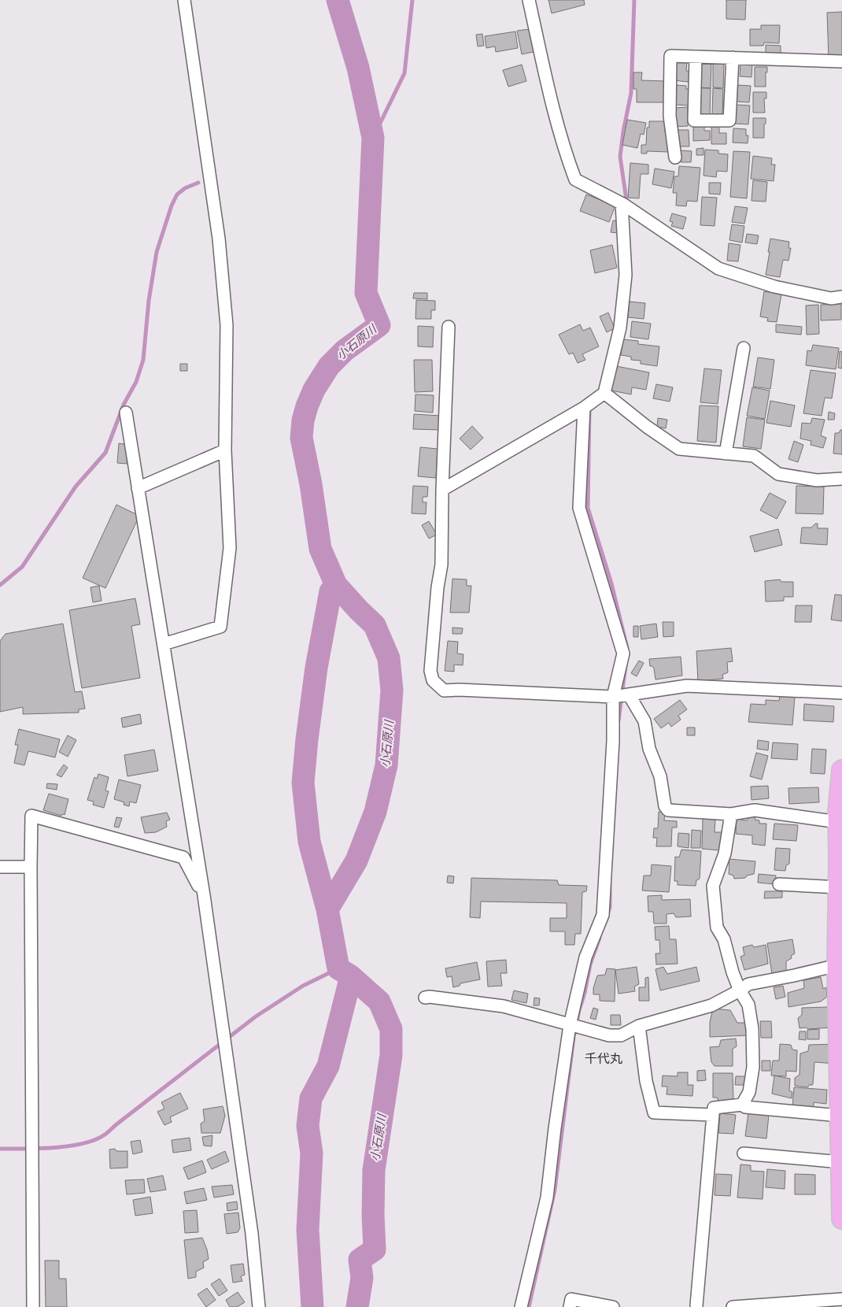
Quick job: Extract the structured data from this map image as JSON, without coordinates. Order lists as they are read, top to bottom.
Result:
{
  "districts": ["千代丸"],
  "water": ["小石原川"]
}
